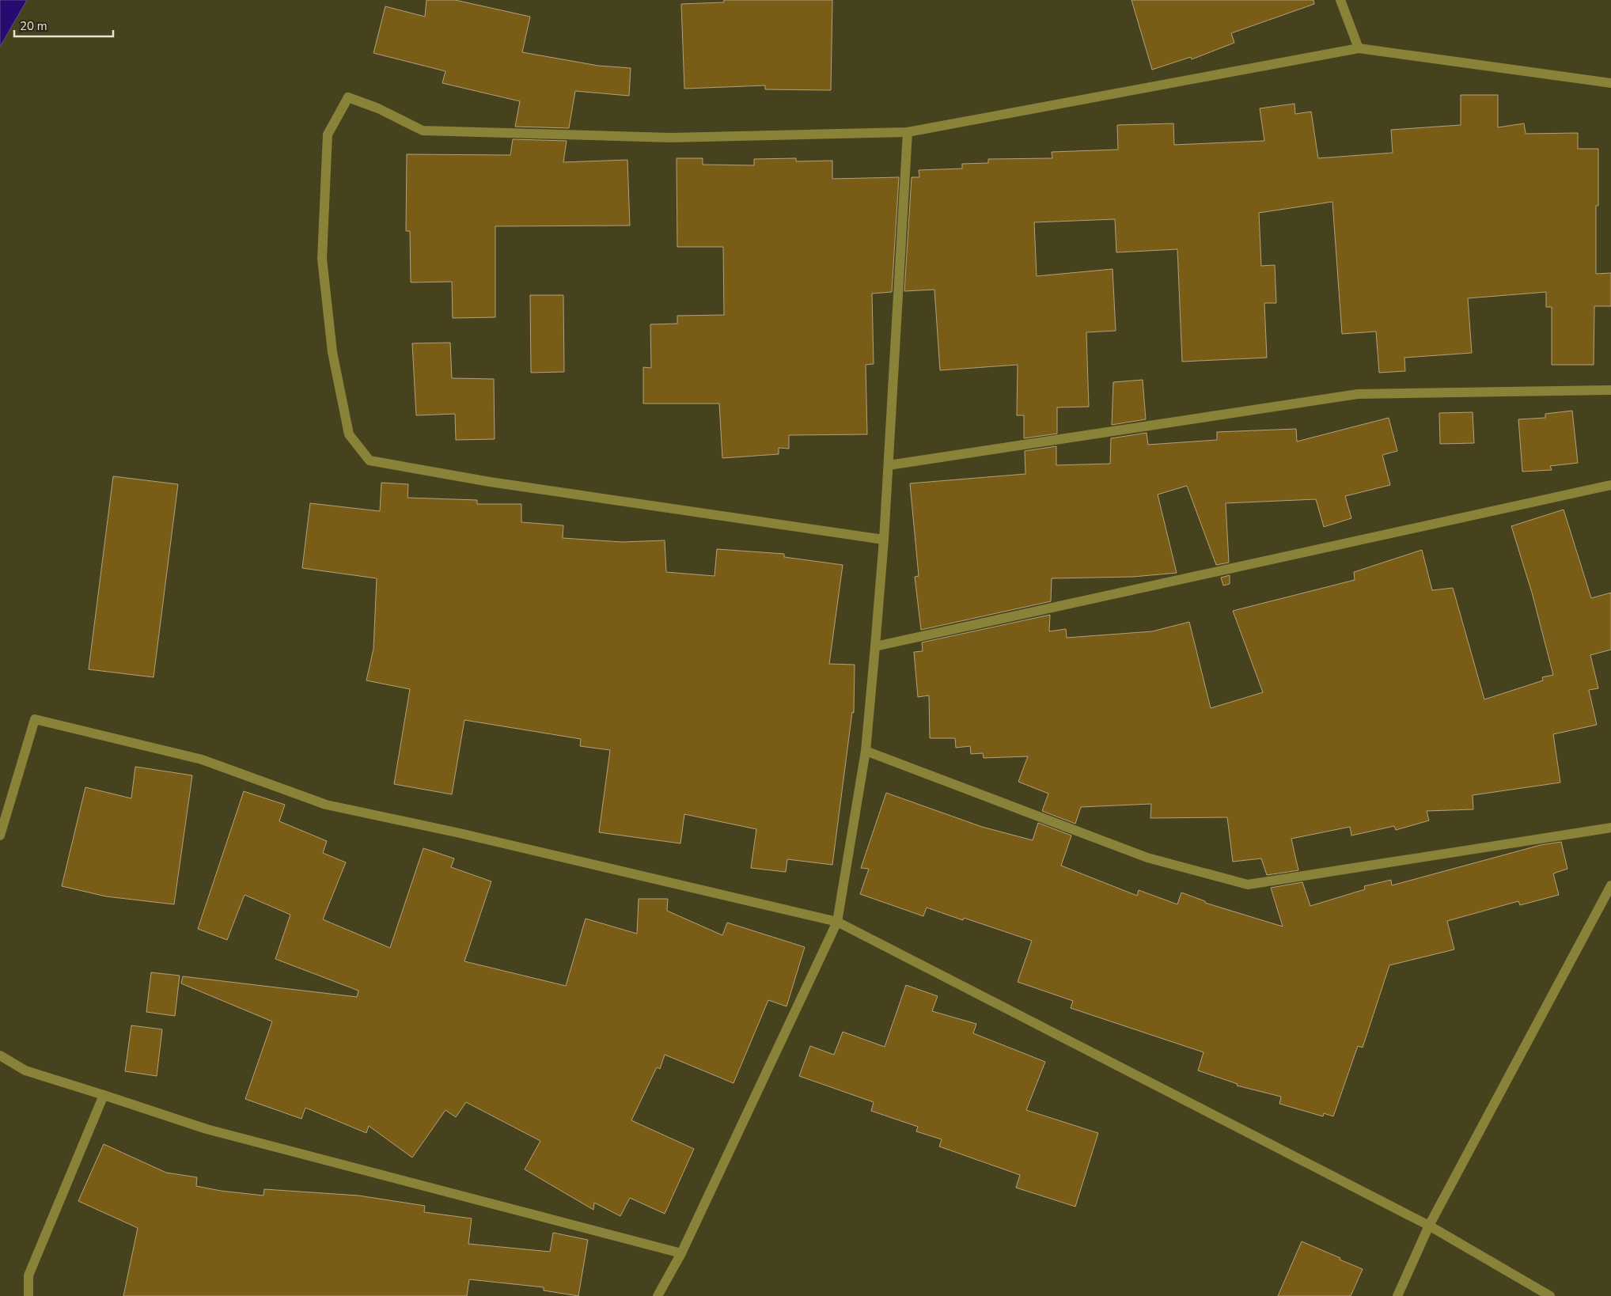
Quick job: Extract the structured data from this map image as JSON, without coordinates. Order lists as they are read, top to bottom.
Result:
{
  "scale_bar": "20 m"
}
